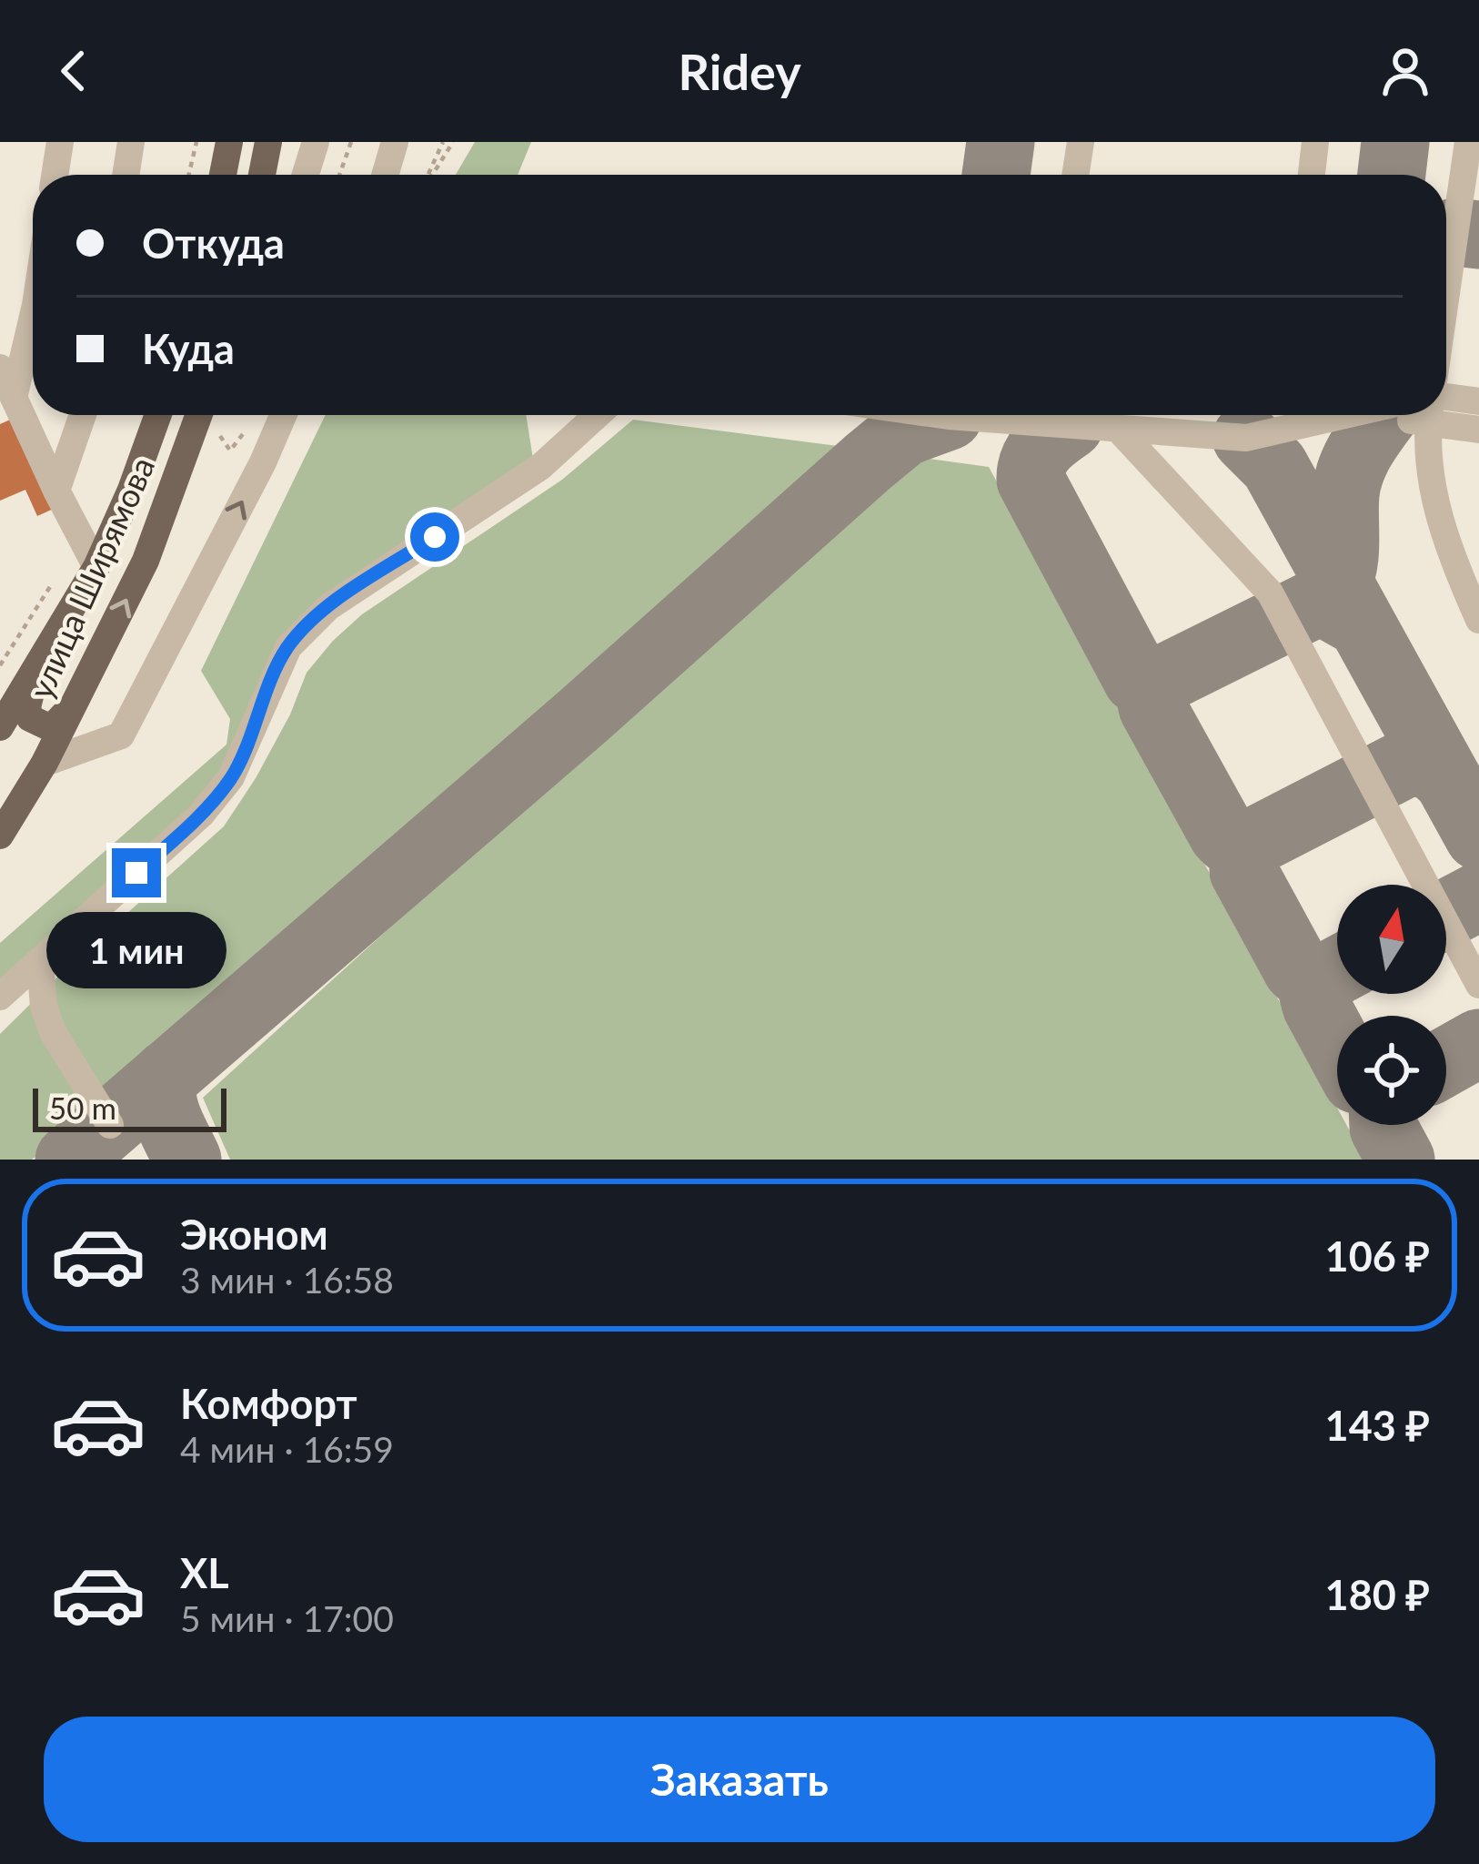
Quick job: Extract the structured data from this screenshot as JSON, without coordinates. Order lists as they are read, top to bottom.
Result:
{
  "streets": {
    "main road": ["улица Ширямова"]
  },
  "scale_bar": "50 m",
  "north": "top",
  "page": {
    "header": "Ridey",
    "banner": ["Откуда", "Куда"],
    "bubble": "1 мин",
    "scale": "50 m",
    "list": [
      {
        "name": "Эконом",
        "note": "3 мин · 16:58",
        "value": "106 ₽"
      },
      {
        "name": "Комфорт",
        "note": "4 мин · 16:59",
        "value": "143 ₽"
      },
      {
        "name": "XL",
        "note": "5 мин · 17:00",
        "value": "180 ₽"
      }
    ],
    "buttons": "Заказать"
  }
}
